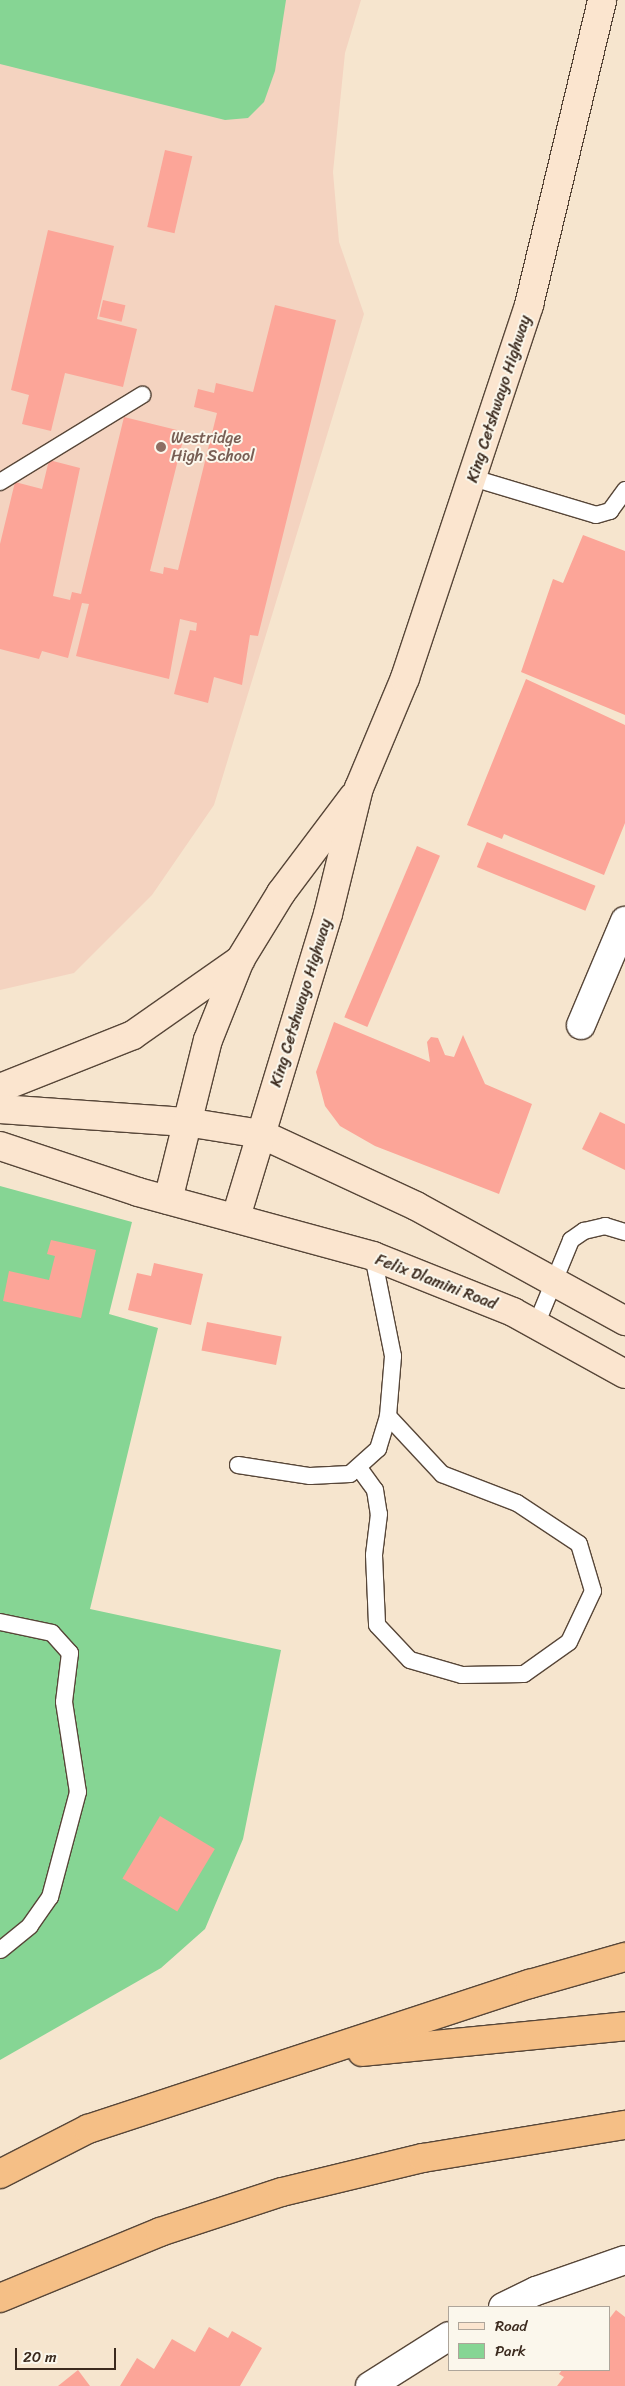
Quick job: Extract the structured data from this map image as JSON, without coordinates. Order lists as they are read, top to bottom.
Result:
{
  "streets": {
    "main road": ["King Cetshwayo Highway", "Felix Dlamini Road"]
  },
  "crossings": [
    ["King Cetshwayo Highway", "Felix Dlamini Road"]
  ],
  "places": ["Westridge High School"],
  "legend": ["Road", "Park"],
  "scale_bar": "20 m"
}
